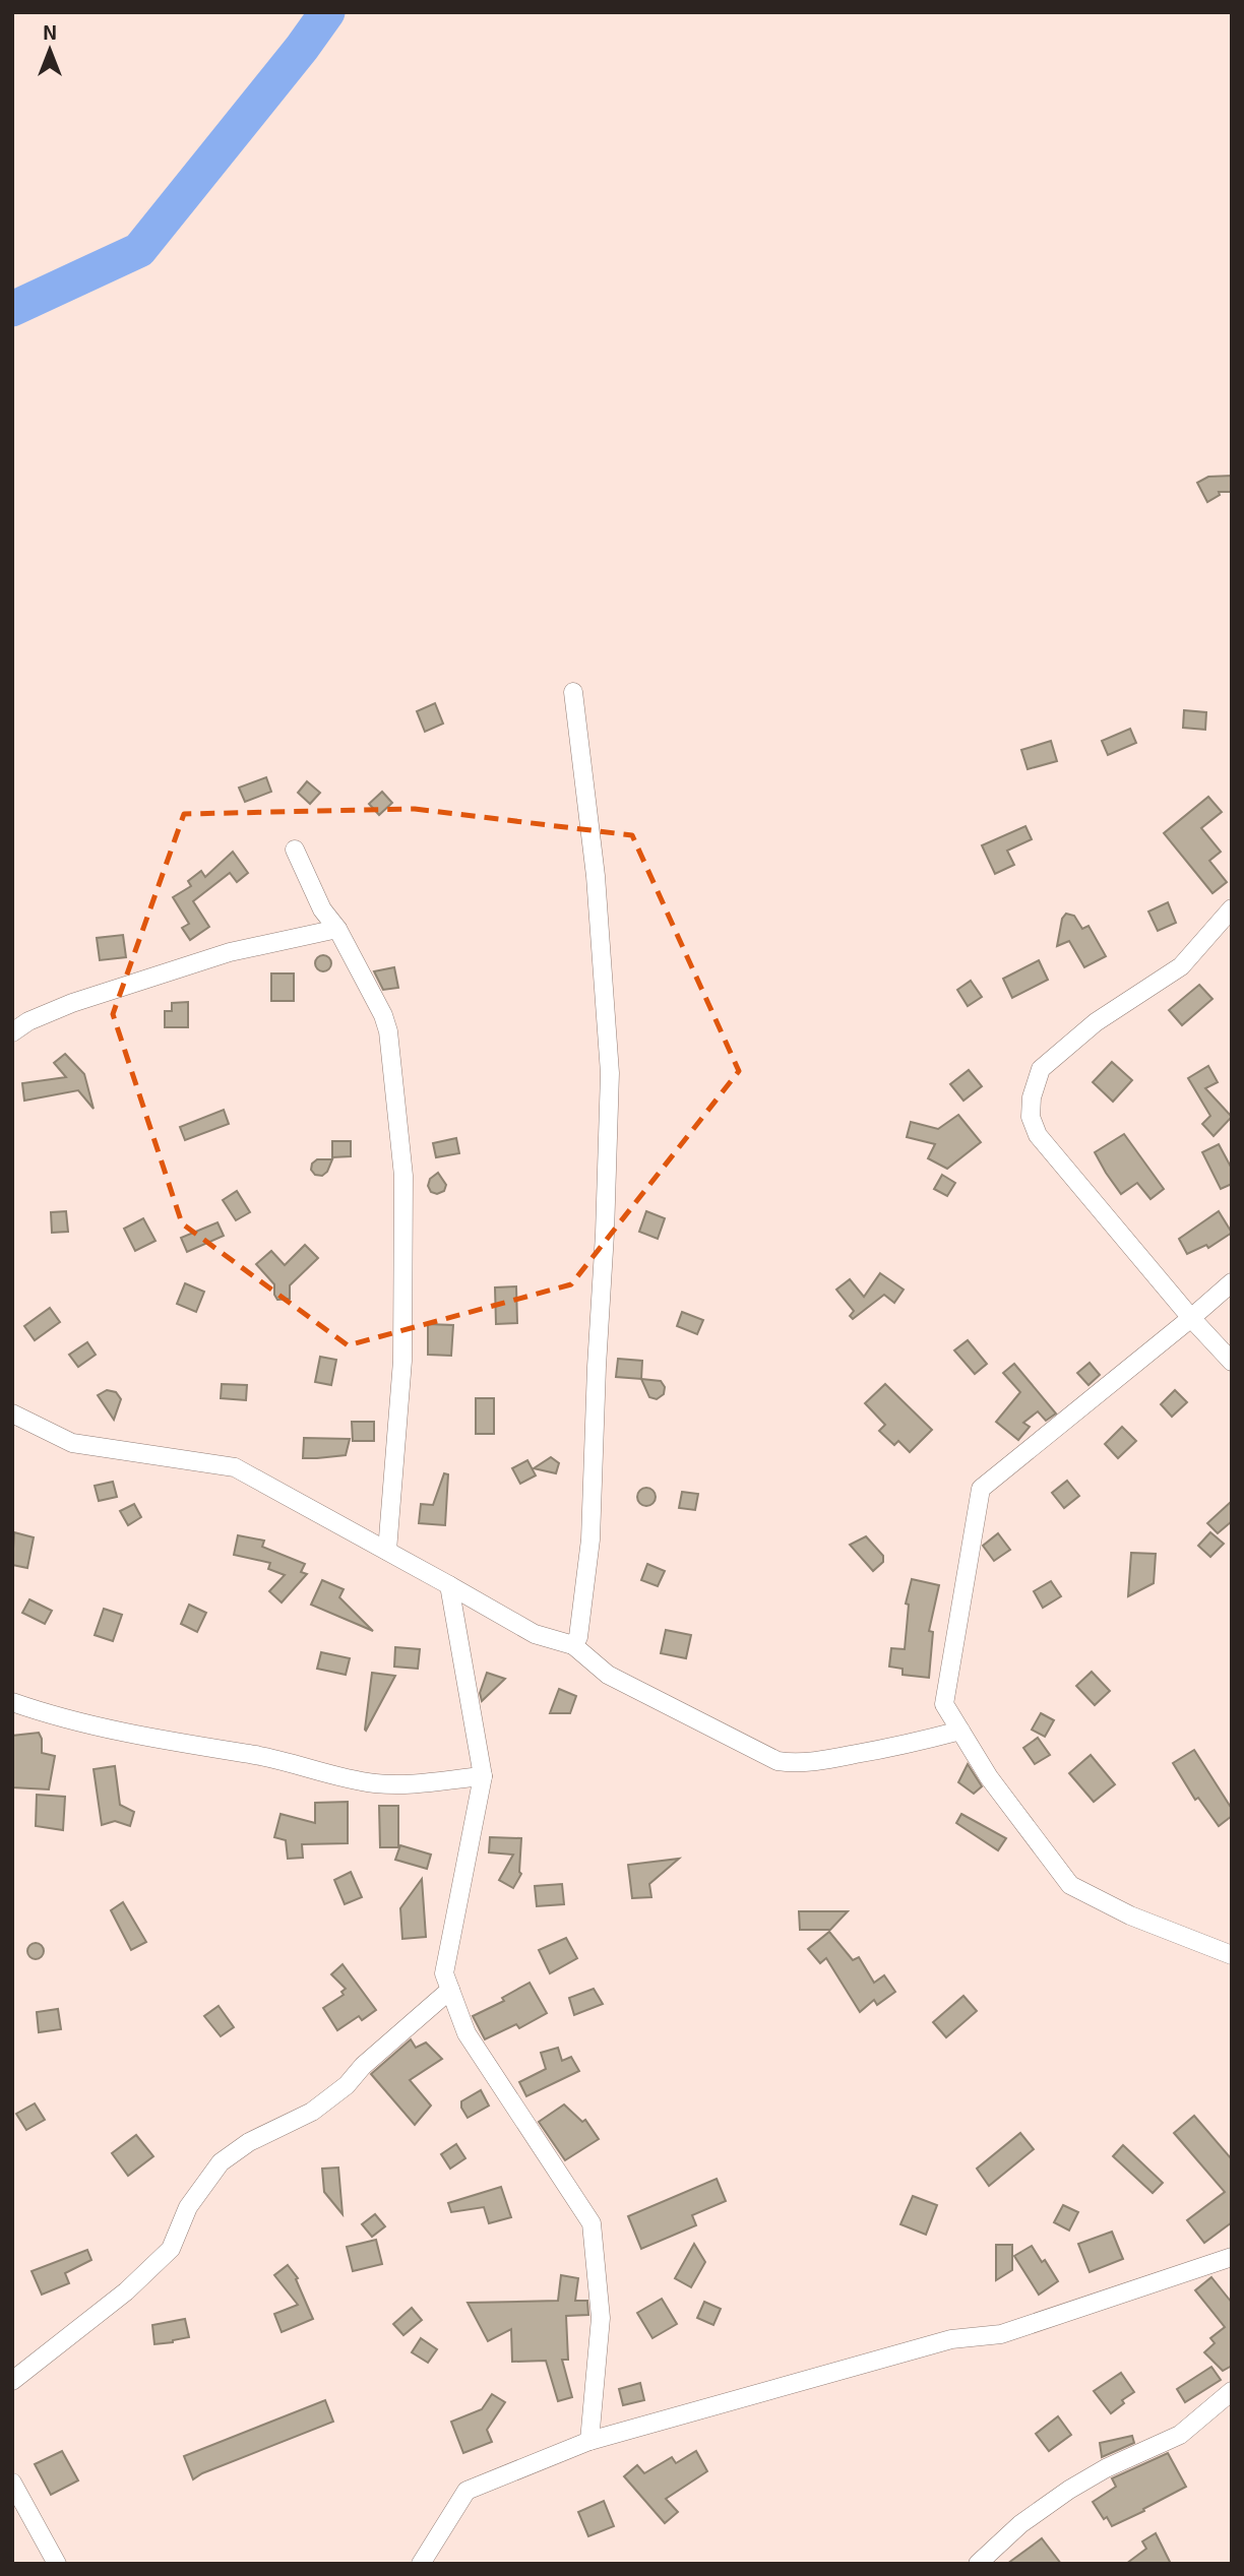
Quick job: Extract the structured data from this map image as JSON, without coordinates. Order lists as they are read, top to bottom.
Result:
{
  "north": "top"
}
